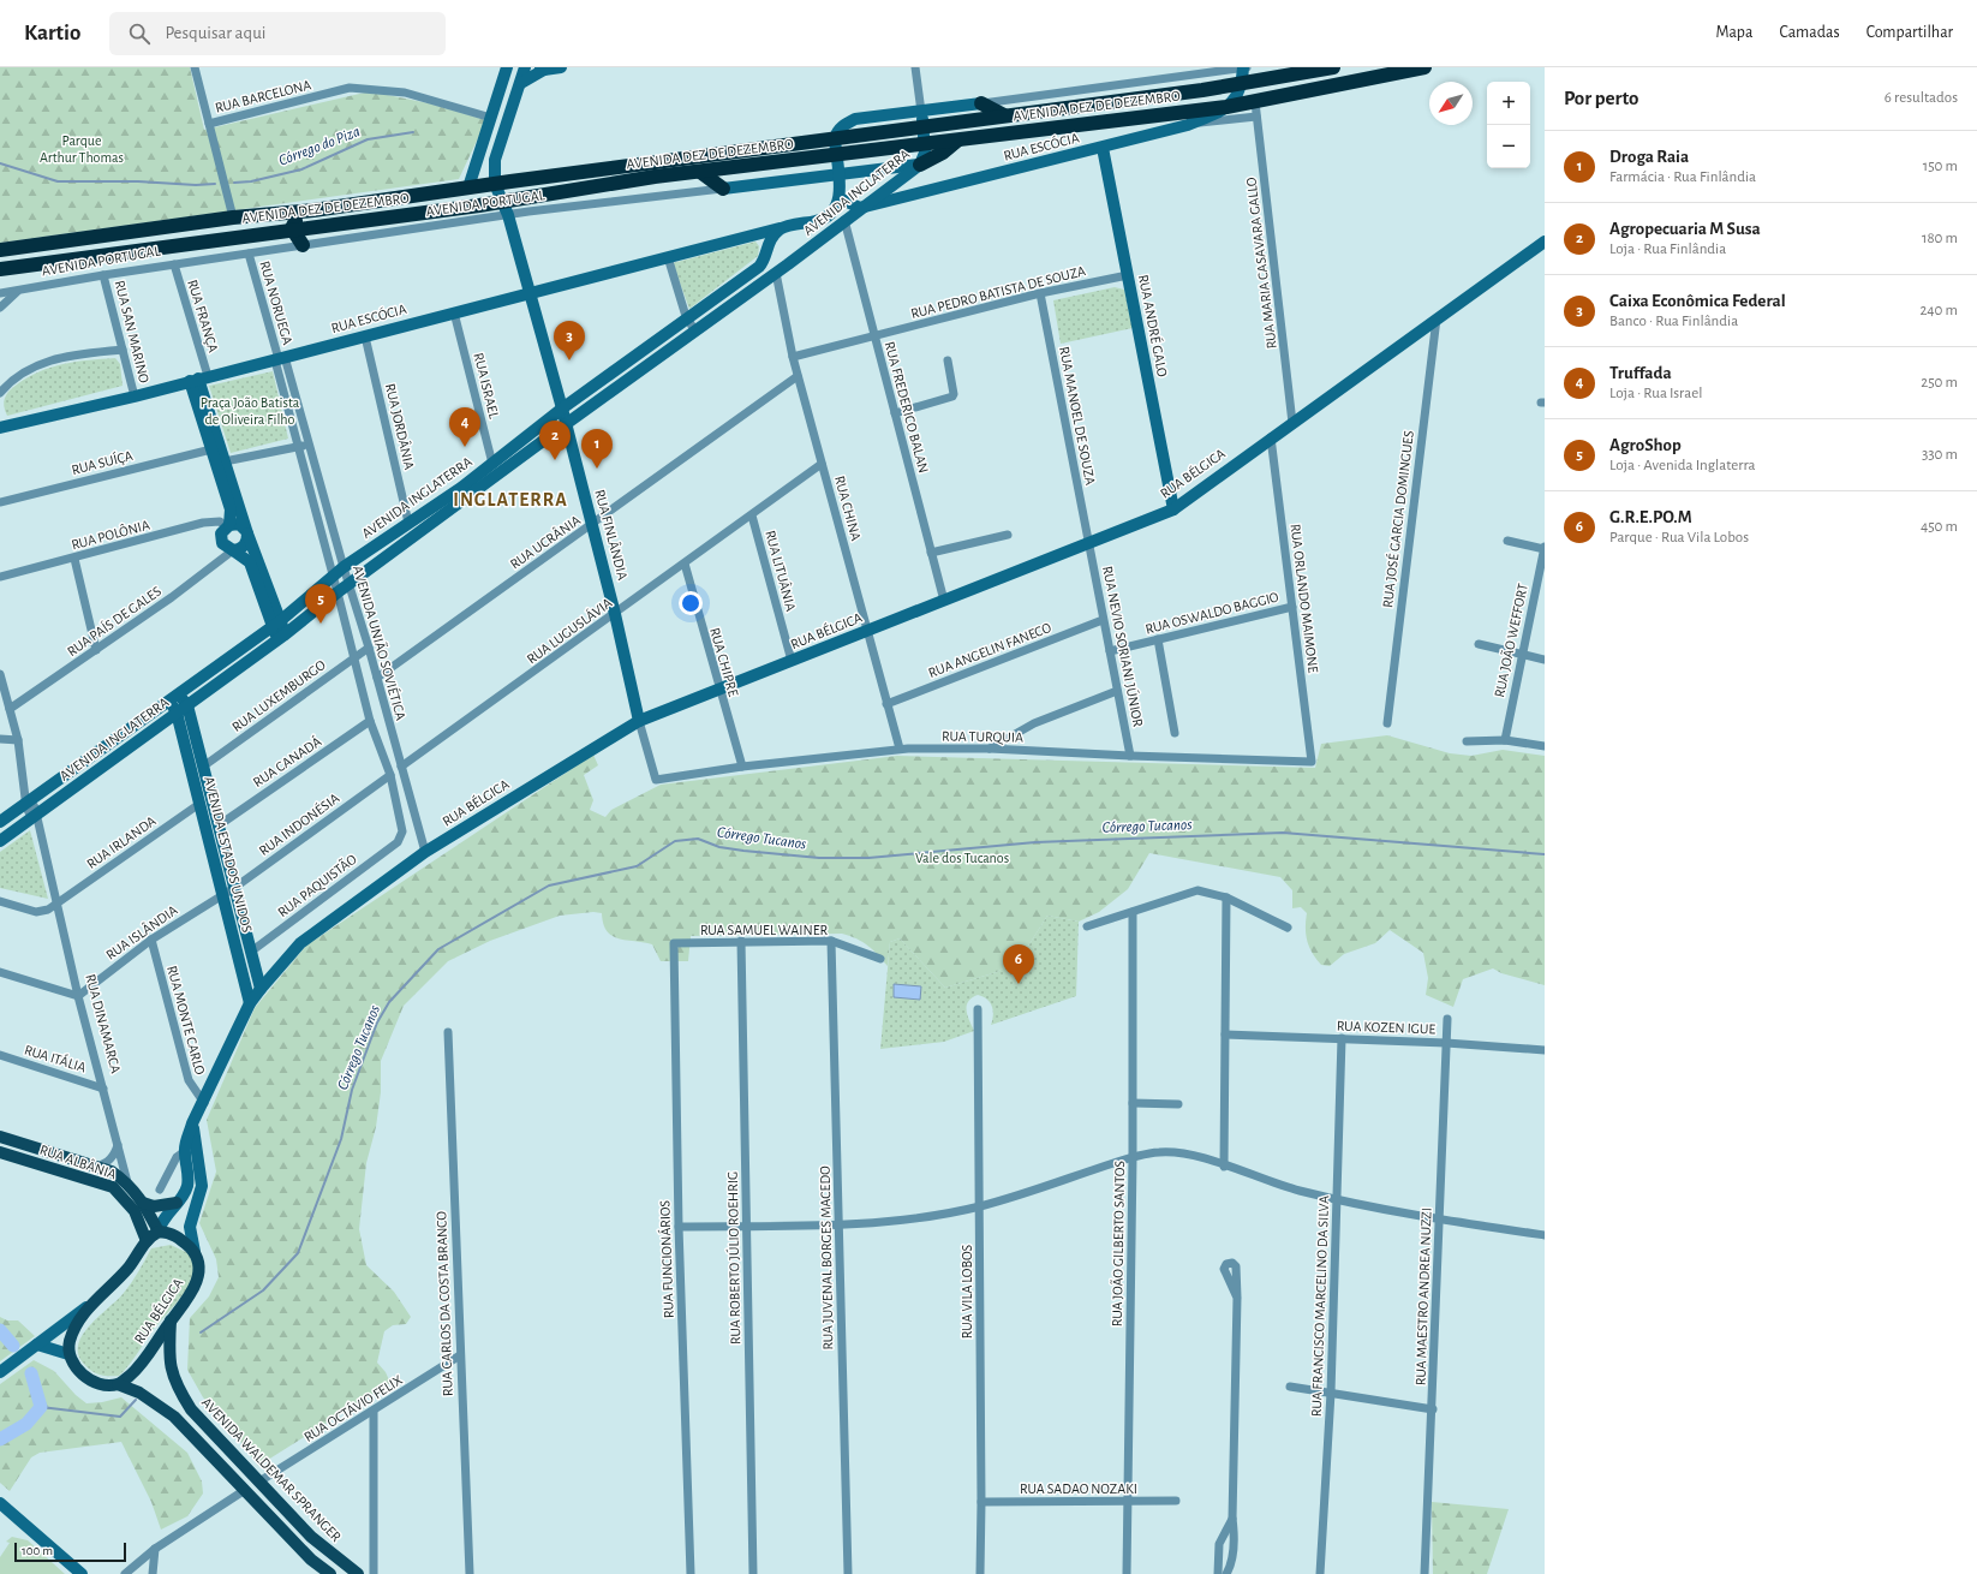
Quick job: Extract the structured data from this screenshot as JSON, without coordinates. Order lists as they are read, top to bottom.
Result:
{
  "streets": {
    "highway": ["AVENIDA DEZ DE DEZEMBRO"],
    "main road": [
      "RUA BÉLGICA",
      "RUA DINAMARCA",
      "RUA ALBÂNIA",
      "AVENIDA WALDEMAR SPRANGER"
    ],
    "street": [
      "RUA BARCELONA",
      "RUA ESCÓCIA",
      "AVENIDA INGLATERRA",
      "AVENIDA PORTUGAL",
      "RUA MARIA CASAVARA GALLO",
      "RUA PEDRO BATISTA DE SOUZA",
      "RUA NORUEGA",
      "RUA FRANÇA",
      "RUA ANDRÉ GALO",
      "RUA SAN MARINO",
      "RUA ISRAEL",
      "RUA FREDERICO BALAN",
      "RUA MANOEL DE SOUZA",
      "RUA JORDÂNIA",
      "RUA SUÍÇA",
      "RUA CHINA",
      "RUA JOSÉ GARCIA DOMINGUES",
      "RUA POLÔNIA",
      "RUA FINLÂNDIA",
      "RUA UCRÂNIA",
      "RUA LITUÂNIA",
      "RUA ORLANDO MAIMONE",
      "RUA OSWALDO BAGGIO",
      "RUA PAÍS DE GALES",
      "RUA LUGUSLÁVIA",
      "RUA JOÃO WEFFORT",
      "AVENIDA UNIÃO SOVIÉTICA",
      "RUA NEVIO SORIANI JÚNIOR",
      "RUA ANGELIN FANECO",
      "RUA CHIPRE",
      "RUA LUXEMBURGO",
      "RUA TURQUIA",
      "RUA CANADÁ",
      "RUA INDONÉSIA",
      "RUA IRLANDA",
      "AVENIDA ESTADOS UNIDOS",
      "RUA PAQUISTÃO",
      "RUA SAMUEL WAINER",
      "RUA ISLÂNDIA",
      "RUA MONTE CARLO",
      "RUA KOZEN IGUE",
      "RUA ITÁLIA",
      "RUA JOÃO GILBERTO SANTOS",
      "RUA ROBERTO JÚLIO ROEHRIG",
      "RUA JUVENAL BORGES MACEDO",
      "RUA FUNCIONÁRIOS",
      "RUA VILA LOBOS",
      "RUA MAESTRO ANDREA NUZZI",
      "RUA CARLOS DA COSTA BRANCO",
      "RUA FRANCISCO MARCELINO DA SILVA",
      "RUA OCTÁVIO FELIX",
      "RUA SADAO NOZAKI"
    ]
  },
  "crossings": [
    ["AVENIDA DEZ DE DEZEMBRO", "RUA ESCÓCIA"],
    ["AVENIDA DEZ DE DEZEMBRO", "AVENIDA INGLATERRA"],
    ["AVENIDA DEZ DE DEZEMBRO", "RUA MARIA CASAVARA GALLO"],
    ["AVENIDA DEZ DE DEZEMBRO", "RUA FINLÂNDIA"],
    ["RUA ESCÓCIA", "AVENIDA INGLATERRA"],
    ["RUA ESCÓCIA", "RUA NORUEGA"],
    ["RUA ESCÓCIA", "RUA FRANÇA"],
    ["RUA ESCÓCIA", "RUA ANDRÉ GALO"],
    ["RUA ESCÓCIA", "RUA SAN MARINO"],
    ["RUA ESCÓCIA", "RUA ISRAEL"],
    ["RUA ESCÓCIA", "RUA JORDÂNIA"],
    ["RUA ESCÓCIA", "RUA FINLÂNDIA"],
    ["RUA ESCÓCIA", "AVENIDA UNIÃO SOVIÉTICA"],
    ["AVENIDA INGLATERRA", "AVENIDA PORTUGAL"],
    ["AVENIDA INGLATERRA", "RUA ISRAEL"],
    ["AVENIDA INGLATERRA", "RUA FREDERICO BALAN"],
    ["AVENIDA INGLATERRA", "RUA JORDÂNIA"],
    ["AVENIDA INGLATERRA", "RUA CHINA"],
    ["AVENIDA INGLATERRA", "RUA FINLÂNDIA"],
    ["AVENIDA INGLATERRA", "AVENIDA UNIÃO SOVIÉTICA"],
    ["AVENIDA INGLATERRA", "AVENIDA ESTADOS UNIDOS"],
    ["AVENIDA INGLATERRA", "RUA DINAMARCA"],
    ["AVENIDA PORTUGAL", "RUA NORUEGA"],
    ["AVENIDA PORTUGAL", "RUA FRANÇA"],
    ["AVENIDA PORTUGAL", "RUA SAN MARINO"],
    ["AVENIDA PORTUGAL", "RUA FINLÂNDIA"],
    ["RUA MARIA CASAVARA GALLO", "RUA BÉLGICA"],
    ["RUA PEDRO BATISTA DE SOUZA", "RUA ANDRÉ GALO"],
    ["RUA PEDRO BATISTA DE SOUZA", "RUA FREDERICO BALAN"],
    ["RUA PEDRO BATISTA DE SOUZA", "RUA MANOEL DE SOUZA"],
    ["RUA PEDRO BATISTA DE SOUZA", "RUA CHINA"],
    ["RUA NORUEGA", "AVENIDA UNIÃO SOVIÉTICA"],
    ["RUA ANDRÉ GALO", "RUA BÉLGICA"],
    ["RUA FREDERICO BALAN", "RUA BÉLGICA"],
    ["RUA MANOEL DE SOUZA", "RUA BÉLGICA"],
    ["RUA MANOEL DE SOUZA", "RUA NEVIO SORIANI JÚNIOR"],
    ["RUA BÉLGICA", "RUA CHINA"],
    ["RUA BÉLGICA", "RUA JOSÉ GARCIA DOMINGUES"],
    ["RUA BÉLGICA", "RUA FINLÂNDIA"],
    ["RUA BÉLGICA", "RUA LITUÂNIA"],
    ["RUA BÉLGICA", "RUA ORLANDO MAIMONE"],
    ["RUA BÉLGICA", "AVENIDA UNIÃO SOVIÉTICA"],
    ["RUA BÉLGICA", "RUA NEVIO SORIANI JÚNIOR"],
    ["RUA BÉLGICA", "RUA CHIPRE"],
    ["RUA BÉLGICA", "AVENIDA ESTADOS UNIDOS"],
    ["RUA BÉLGICA", "RUA MONTE CARLO"],
    ["RUA BÉLGICA", "RUA DINAMARCA"],
    ["RUA BÉLGICA", "RUA ALBÂNIA"],
    ["RUA BÉLGICA", "AVENIDA WALDEMAR SPRANGER"],
    ["RUA CHINA", "RUA UCRÂNIA"],
    ["RUA CHINA", "RUA LUGUSLÁVIA"],
    ["RUA CHINA", "RUA ANGELIN FANECO"],
    ["RUA CHINA", "RUA TURQUIA"],
    ["RUA POLÔNIA", "RUA PAÍS DE GALES"],
    ["RUA FINLÂNDIA", "RUA UCRÂNIA"],
    ["RUA FINLÂNDIA", "RUA LUGUSLÁVIA"],
    ["RUA FINLÂNDIA", "RUA TURQUIA"],
    ["RUA UCRÂNIA", "AVENIDA UNIÃO SOVIÉTICA"],
    ["RUA LITUÂNIA", "RUA LUGUSLÁVIA"],
    ["RUA ORLANDO MAIMONE", "RUA OSWALDO BAGGIO"],
    ["RUA ORLANDO MAIMONE", "RUA TURQUIA"],
    ["RUA OSWALDO BAGGIO", "RUA NEVIO SORIANI JÚNIOR"],
    ["RUA PAÍS DE GALES", "RUA DINAMARCA"],
    ["RUA LUGUSLÁVIA", "AVENIDA UNIÃO SOVIÉTICA"],
    ["RUA LUGUSLÁVIA", "RUA CHIPRE"],
    ["AVENIDA UNIÃO SOVIÉTICA", "RUA LUXEMBURGO"],
    ["AVENIDA UNIÃO SOVIÉTICA", "RUA CANADÁ"],
    ["AVENIDA UNIÃO SOVIÉTICA", "RUA INDONÉSIA"],
    ["AVENIDA UNIÃO SOVIÉTICA", "RUA PAQUISTÃO"],
    ["RUA NEVIO SORIANI JÚNIOR", "RUA ANGELIN FANECO"],
    ["RUA NEVIO SORIANI JÚNIOR", "RUA TURQUIA"],
    ["RUA CHIPRE", "RUA TURQUIA"],
    ["RUA LUXEMBURGO", "AVENIDA ESTADOS UNIDOS"],
    ["RUA CANADÁ", "AVENIDA ESTADOS UNIDOS"],
    ["RUA INDONÉSIA", "AVENIDA ESTADOS UNIDOS"],
    ["RUA INDONÉSIA", "RUA ISLÂNDIA"],
    ["RUA IRLANDA", "AVENIDA ESTADOS UNIDOS"],
    ["RUA IRLANDA", "RUA DINAMARCA"],
    ["AVENIDA ESTADOS UNIDOS", "RUA PAQUISTÃO"],
    ["AVENIDA ESTADOS UNIDOS", "RUA ISLÂNDIA"],
    ["RUA SAMUEL WAINER", "RUA ROBERTO JÚLIO ROEHRIG"],
    ["RUA SAMUEL WAINER", "RUA JUVENAL BORGES MACEDO"],
    ["RUA SAMUEL WAINER", "RUA FUNCIONÁRIOS"],
    ["RUA ISLÂNDIA", "RUA MONTE CARLO"],
    ["RUA ISLÂNDIA", "RUA DINAMARCA"],
    ["RUA DINAMARCA", "RUA ITÁLIA"],
    ["RUA DINAMARCA", "RUA ALBÂNIA"],
    ["RUA KOZEN IGUE", "RUA MAESTRO ANDREA NUZZI"],
    ["RUA KOZEN IGUE", "RUA FRANCISCO MARCELINO DA SILVA"],
    ["RUA JOÃO GILBERTO SANTOS", "RUA SADAO NOZAKI"],
    ["RUA VILA LOBOS", "RUA SADAO NOZAKI"],
    ["RUA CARLOS DA COSTA BRANCO", "RUA OCTÁVIO FELIX"],
    ["RUA OCTÁVIO FELIX", "AVENIDA WALDEMAR SPRANGER"]
  ],
  "districts": ["INGLATERRA"],
  "water": ["Córrego do Piza", "Córrego Tucanos"],
  "parks": ["Parque Arthur Thomas", "Praça João Batista de Oliveira Filho", "Vale dos Tucanos"],
  "scale_bar": "100 m",
  "north": "bottom left",
  "page": {
    "header": "Kartio",
    "search": "Pesquisar aqui",
    "nav": ["Mapa", "Camadas", "Compartilhar"],
    "heading": ["Por perto", "6 resultados"],
    "map_buttons": ["+", "−"],
    "list": [
      {
        "mark": "1",
        "name": "Droga Raia",
        "note": "Farmácia · Rua Finlândia",
        "value": "150 m"
      },
      {
        "mark": "2",
        "name": "Agropecuaria M Susa",
        "note": "Loja · Rua Finlândia",
        "value": "180 m"
      },
      {
        "mark": "3",
        "name": "Caixa Econômica Federal",
        "note": "Banco · Rua Finlândia",
        "value": "240 m"
      },
      {
        "mark": "4",
        "name": "Truffada",
        "note": "Loja · Rua Israel",
        "value": "250 m"
      },
      {
        "mark": "5",
        "name": "AgroShop",
        "note": "Loja · Avenida Inglaterra",
        "value": "330 m"
      },
      {
        "mark": "6",
        "name": "G.R.E.PO.M",
        "note": "Parque · Rua Vila Lobos",
        "value": "450 m"
      }
    ],
    "pins": [
      "3",
      "4",
      "2",
      "1",
      "5",
      "6"
    ],
    "scale": "100 m"
  }
}
